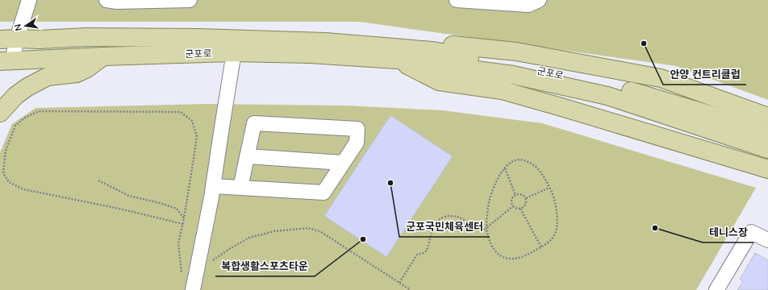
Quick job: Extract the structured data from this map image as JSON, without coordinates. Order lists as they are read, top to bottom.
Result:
{
  "streets": {
    "main road": ["군포로"]
  },
  "places": [
    "안양 컨트리클럽",
    "군포국민체육센터",
    "테니스장",
    "복합생활스포츠타운"
  ],
  "north": "left"
}
